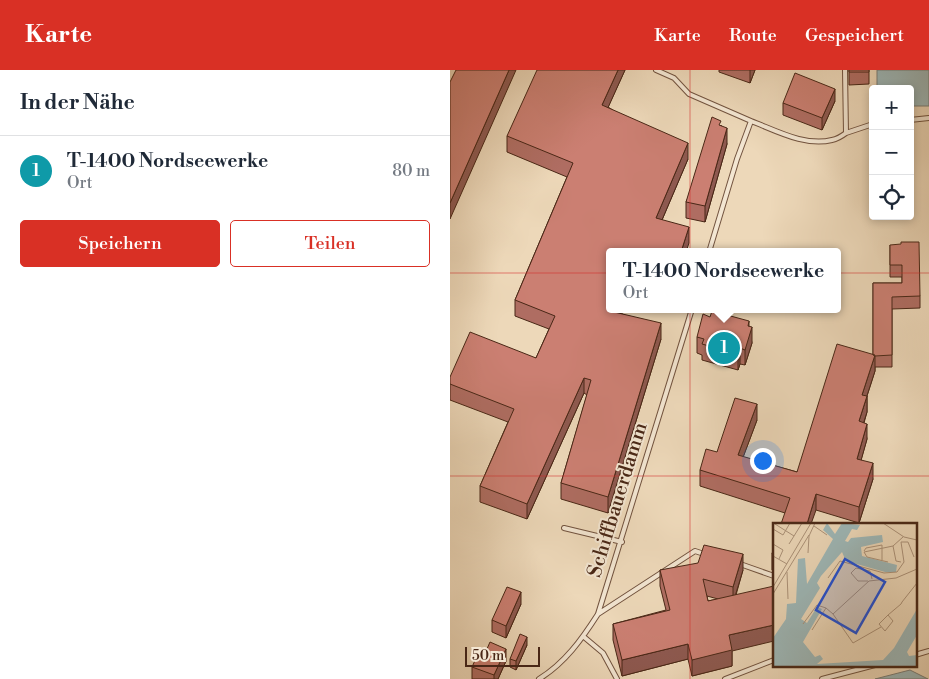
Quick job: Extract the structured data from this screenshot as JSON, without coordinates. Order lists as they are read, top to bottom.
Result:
{
  "streets": {
    "lane": ["Schiffbauerdamm"]
  },
  "scale_bar": "50 m",
  "page": {
    "header": "Karte",
    "nav": ["Karte", "Route", "Gespeichert"],
    "heading": "In der Nähe",
    "map_buttons": ["+", "−"],
    "list": [
      {
        "mark": "1",
        "name": "T-1400 Nordseewerke",
        "note": "Ort",
        "value": "80 m"
      }
    ],
    "buttons": ["Speichern", "Teilen"],
    "popup": ["T-1400 Nordseewerke", "Ort"],
    "pins": "1",
    "scale": "50 m"
  }
}
